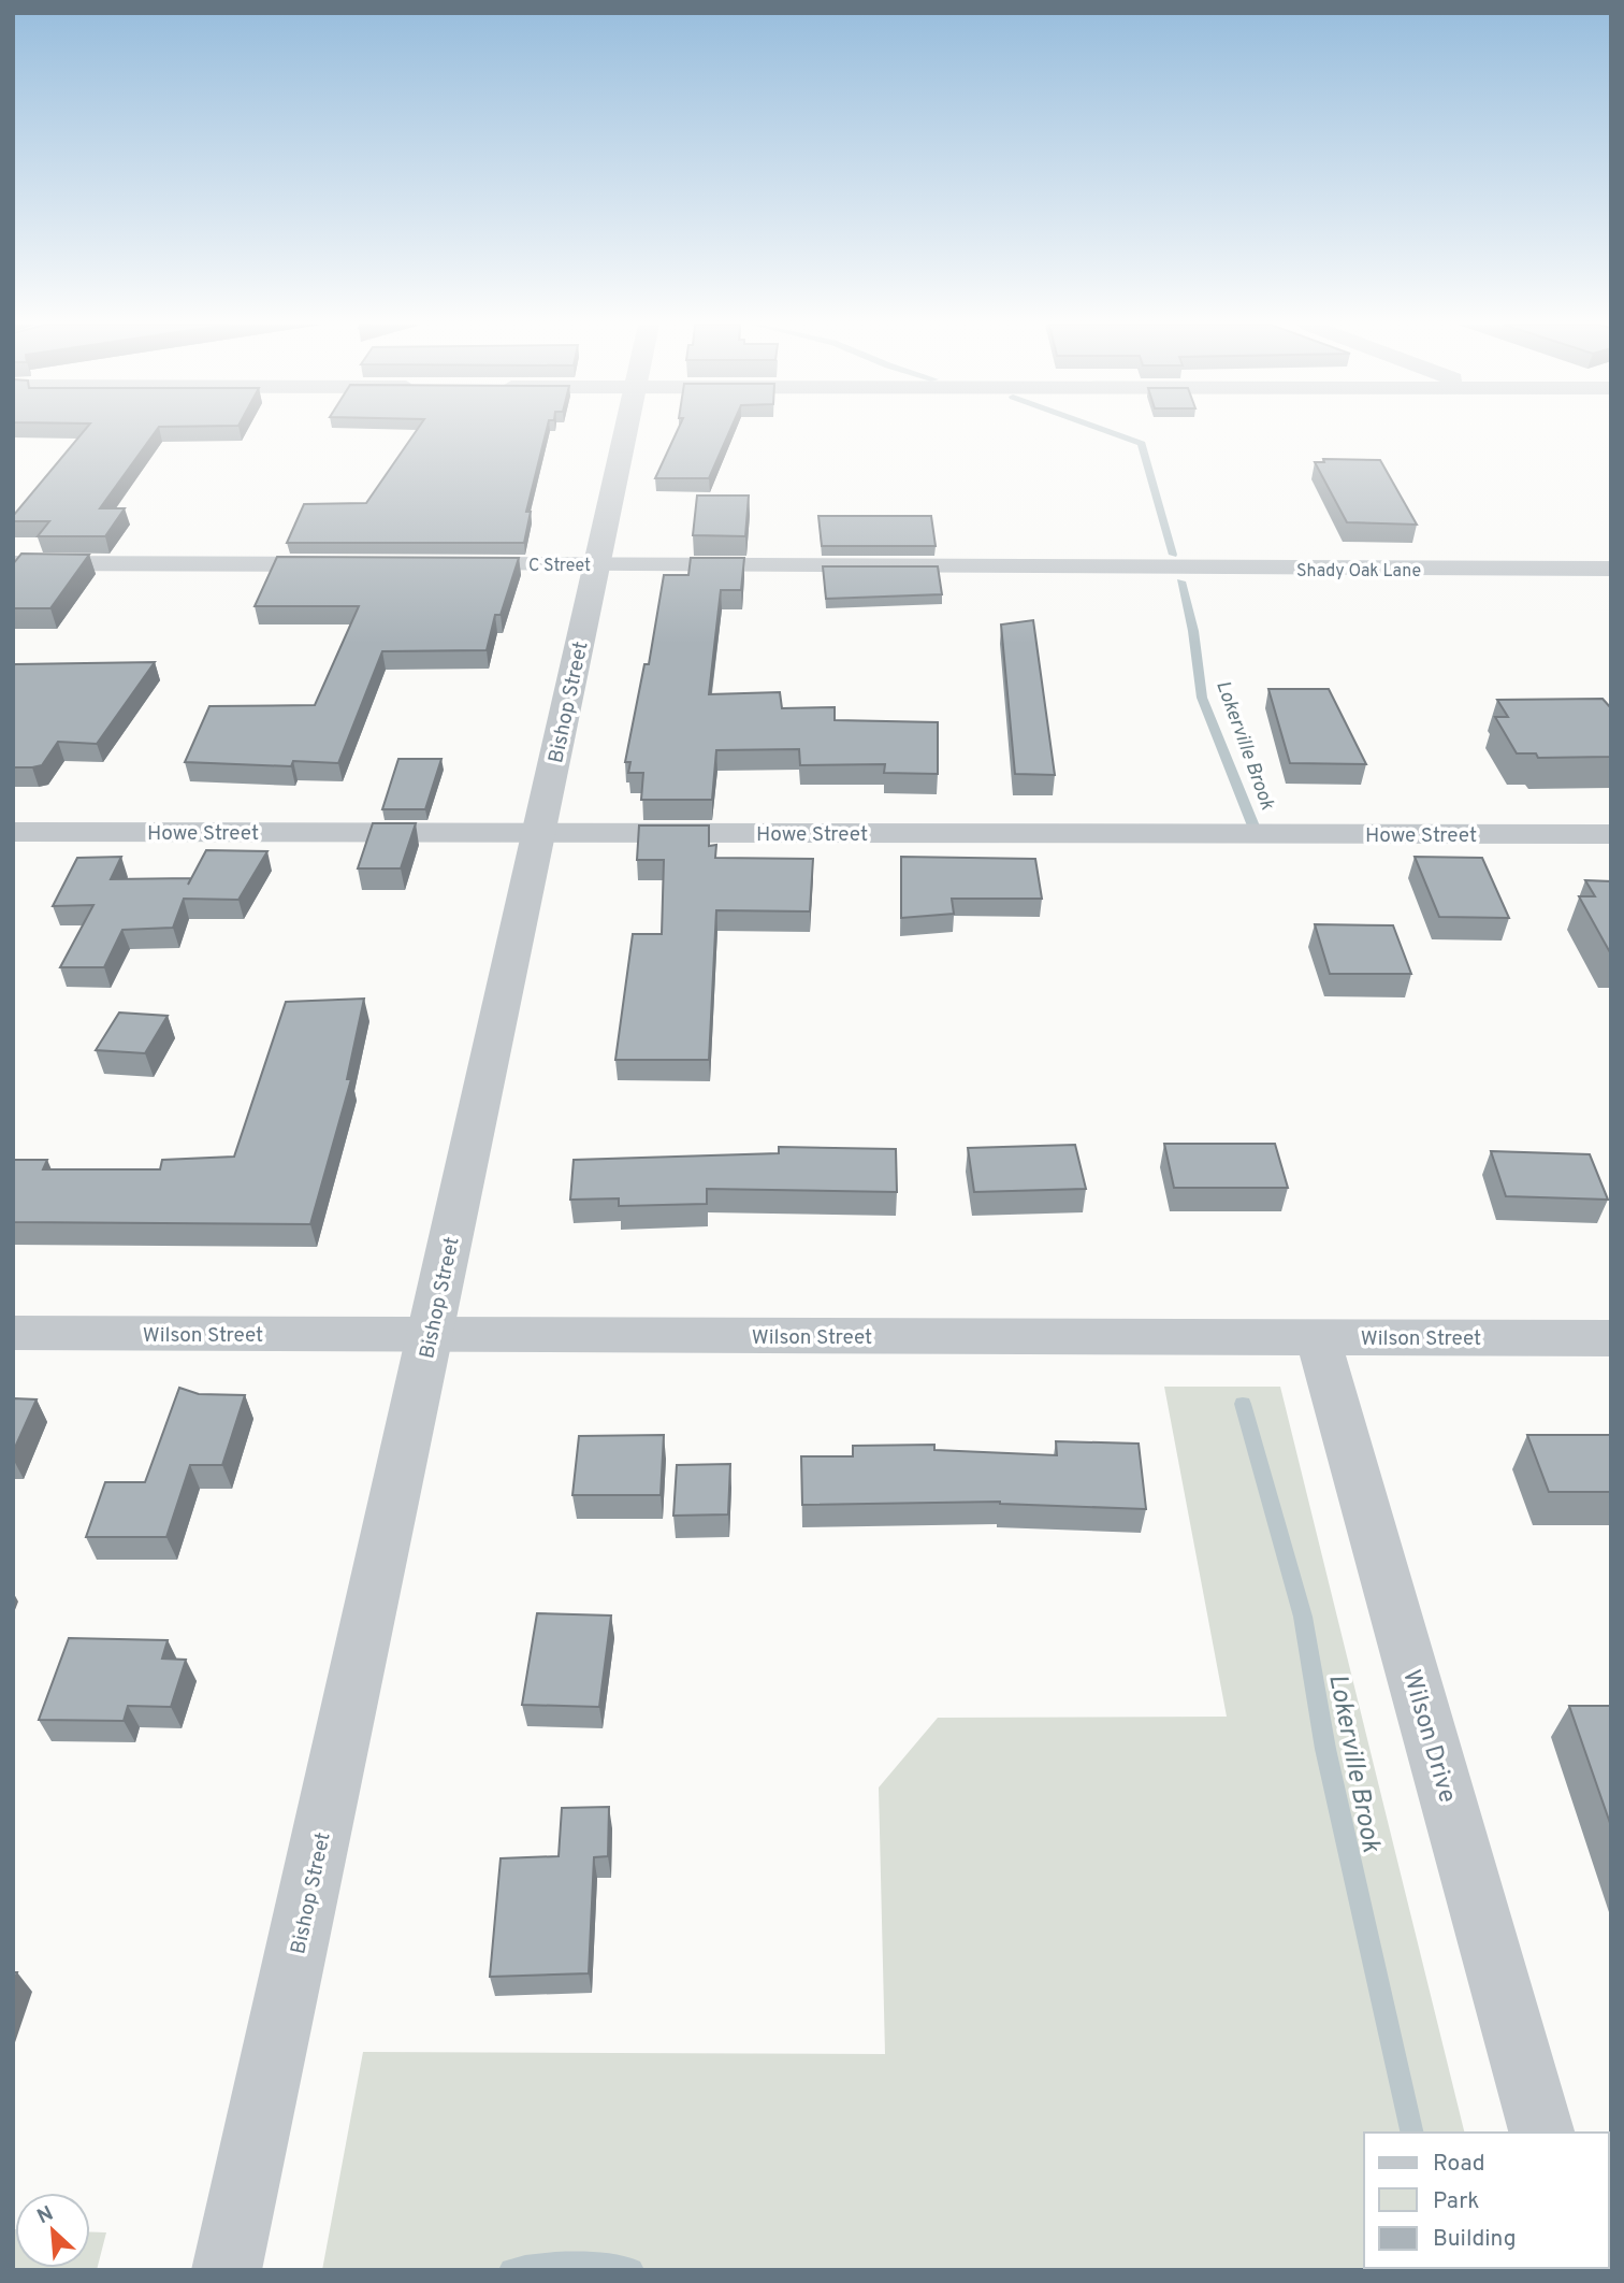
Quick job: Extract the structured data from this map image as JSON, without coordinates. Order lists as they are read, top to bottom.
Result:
{
  "streets": {
    "street": [
      "C Street",
      "Shady Oak Lane",
      "Bishop Street",
      "Howe Street",
      "Wilson Street",
      "Wilson Drive"
    ]
  },
  "crossings": [
    ["C Street", "Shady Oak Lane"],
    ["C Street", "Bishop Street"],
    ["Bishop Street", "Howe Street"],
    ["Bishop Street", "Wilson Street"],
    ["Wilson Street", "Wilson Drive"]
  ],
  "water": ["Lokerville Brook"],
  "legend": ["Road", "Park", "Building"],
  "north": "top left"
}
